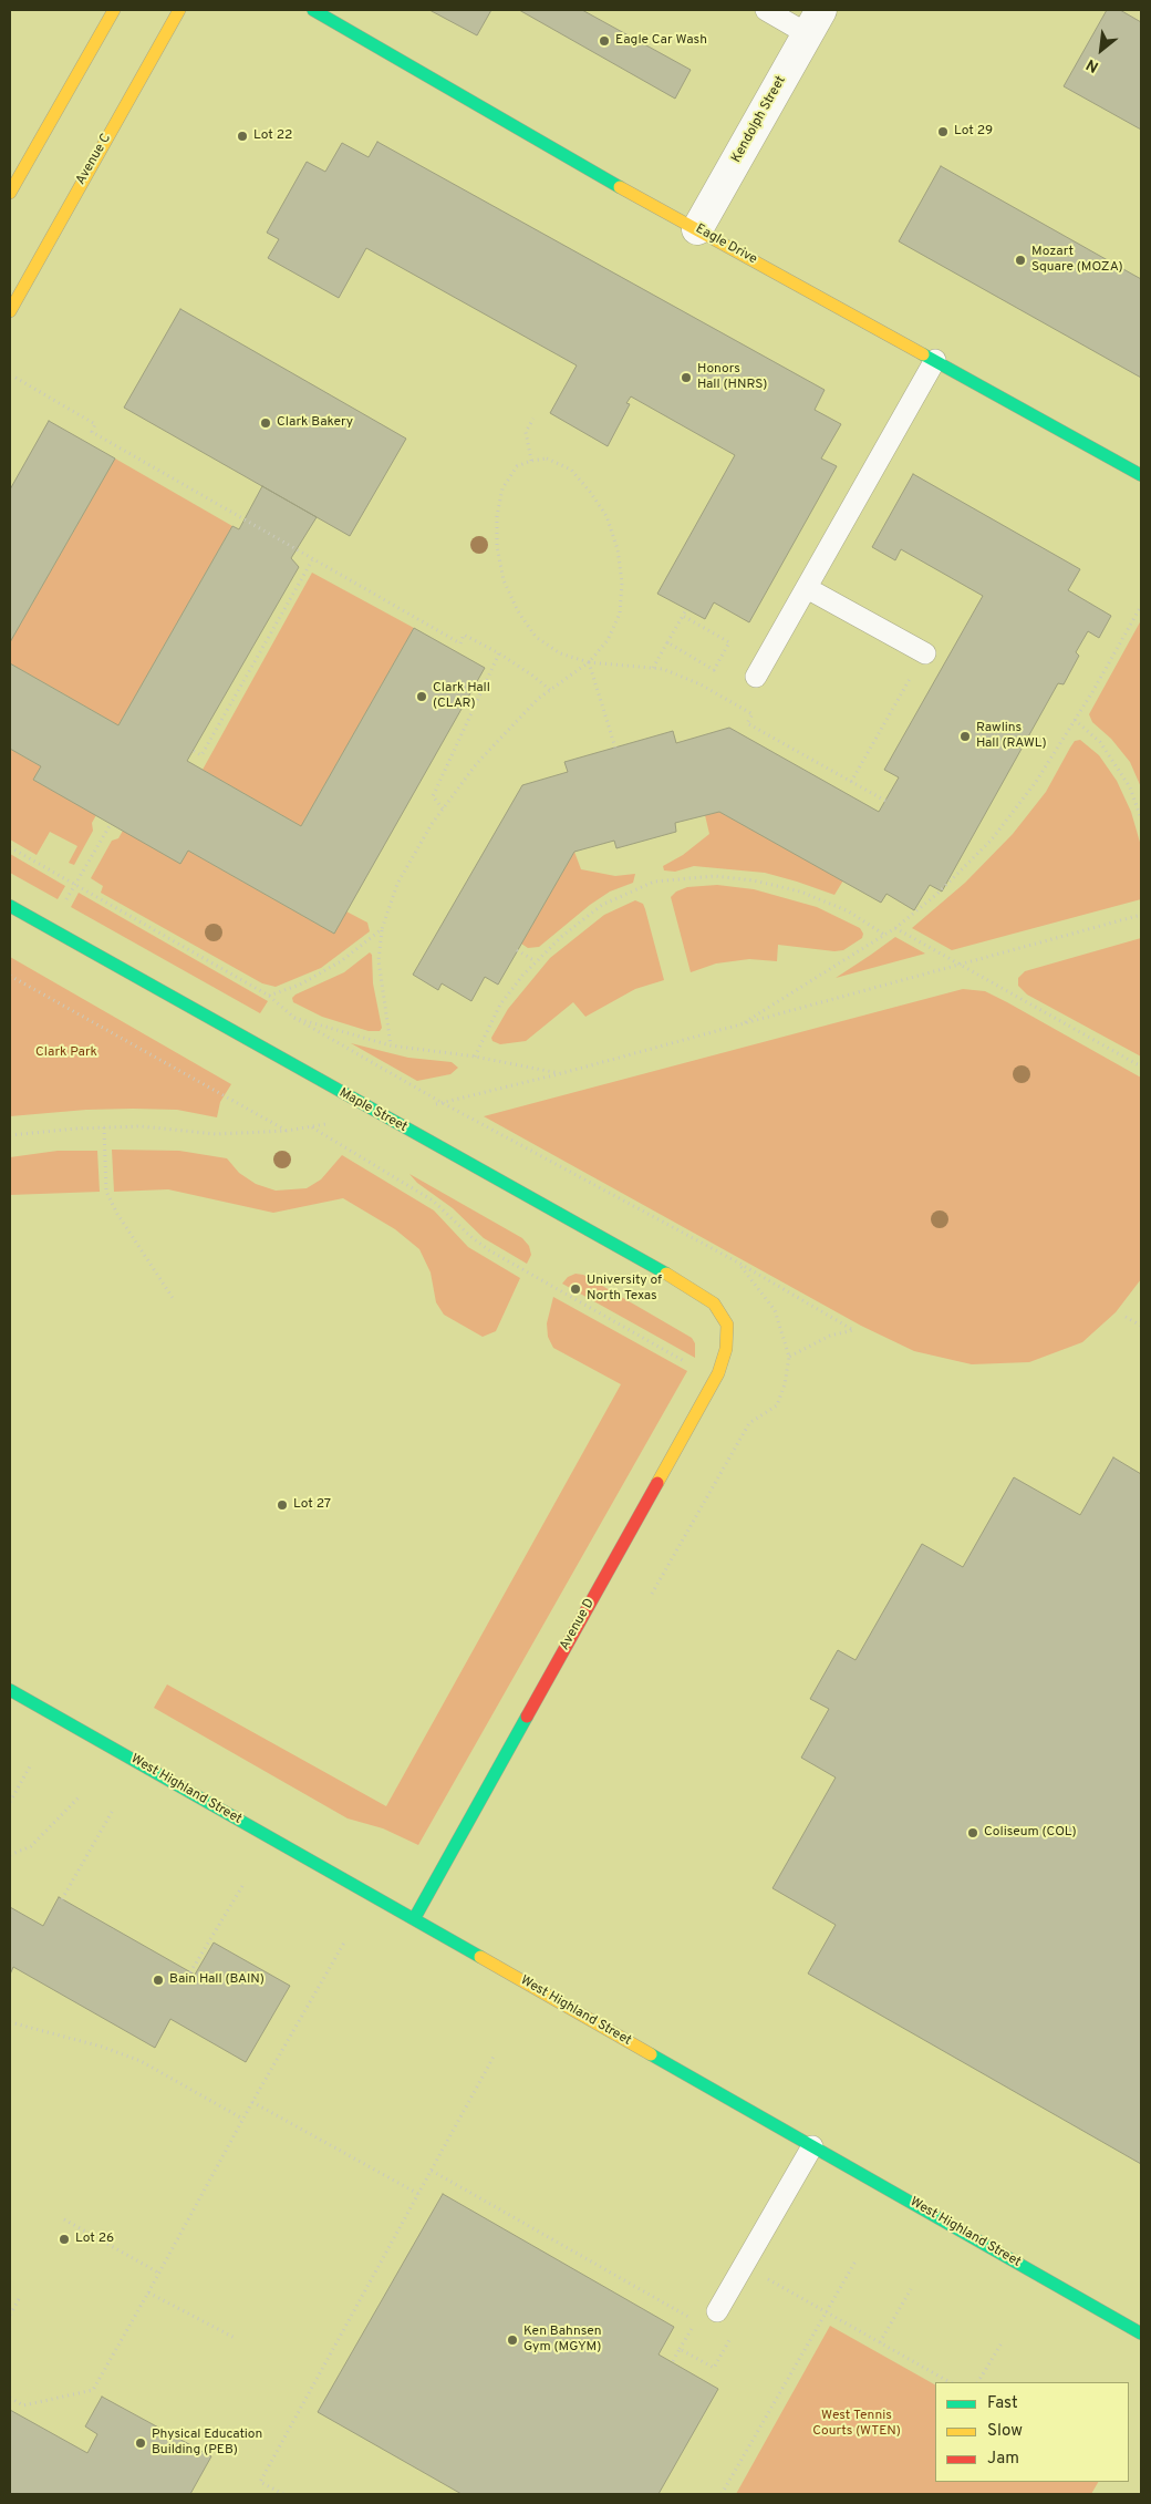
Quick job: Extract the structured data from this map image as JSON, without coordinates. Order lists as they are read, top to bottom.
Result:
{
  "streets": {
    "street": [
      "Kendolph Street",
      "Avenue C",
      "Eagle Drive",
      "Maple Street",
      "Avenue D",
      "West Highland Street"
    ]
  },
  "crossings": [
    ["Kendolph Street", "Eagle Drive"],
    ["Maple Street", "Avenue D"],
    ["Avenue D", "West Highland Street"]
  ],
  "parks": ["Clark Park", "West Tennis Courts (WTEN)"],
  "places": [
    "Eagle Car Wash",
    "Lot 29",
    "Lot 22",
    "Mozart Square (MOZA)",
    "Honors Hall (HNRS)",
    "Clark Bakery",
    "Clark Hall (CLAR)",
    "Rawlins Hall (RAWL)",
    "University of North Texas",
    "Lot 27",
    "Coliseum (COL)",
    "Bain Hall (BAIN)",
    "Lot 26",
    "Ken Bahnsen Gym (MGYM)",
    "Physical Education Building (PEB)"
  ],
  "legend": ["Fast", "Slow", "Jam"],
  "north": "bottom left"
}
